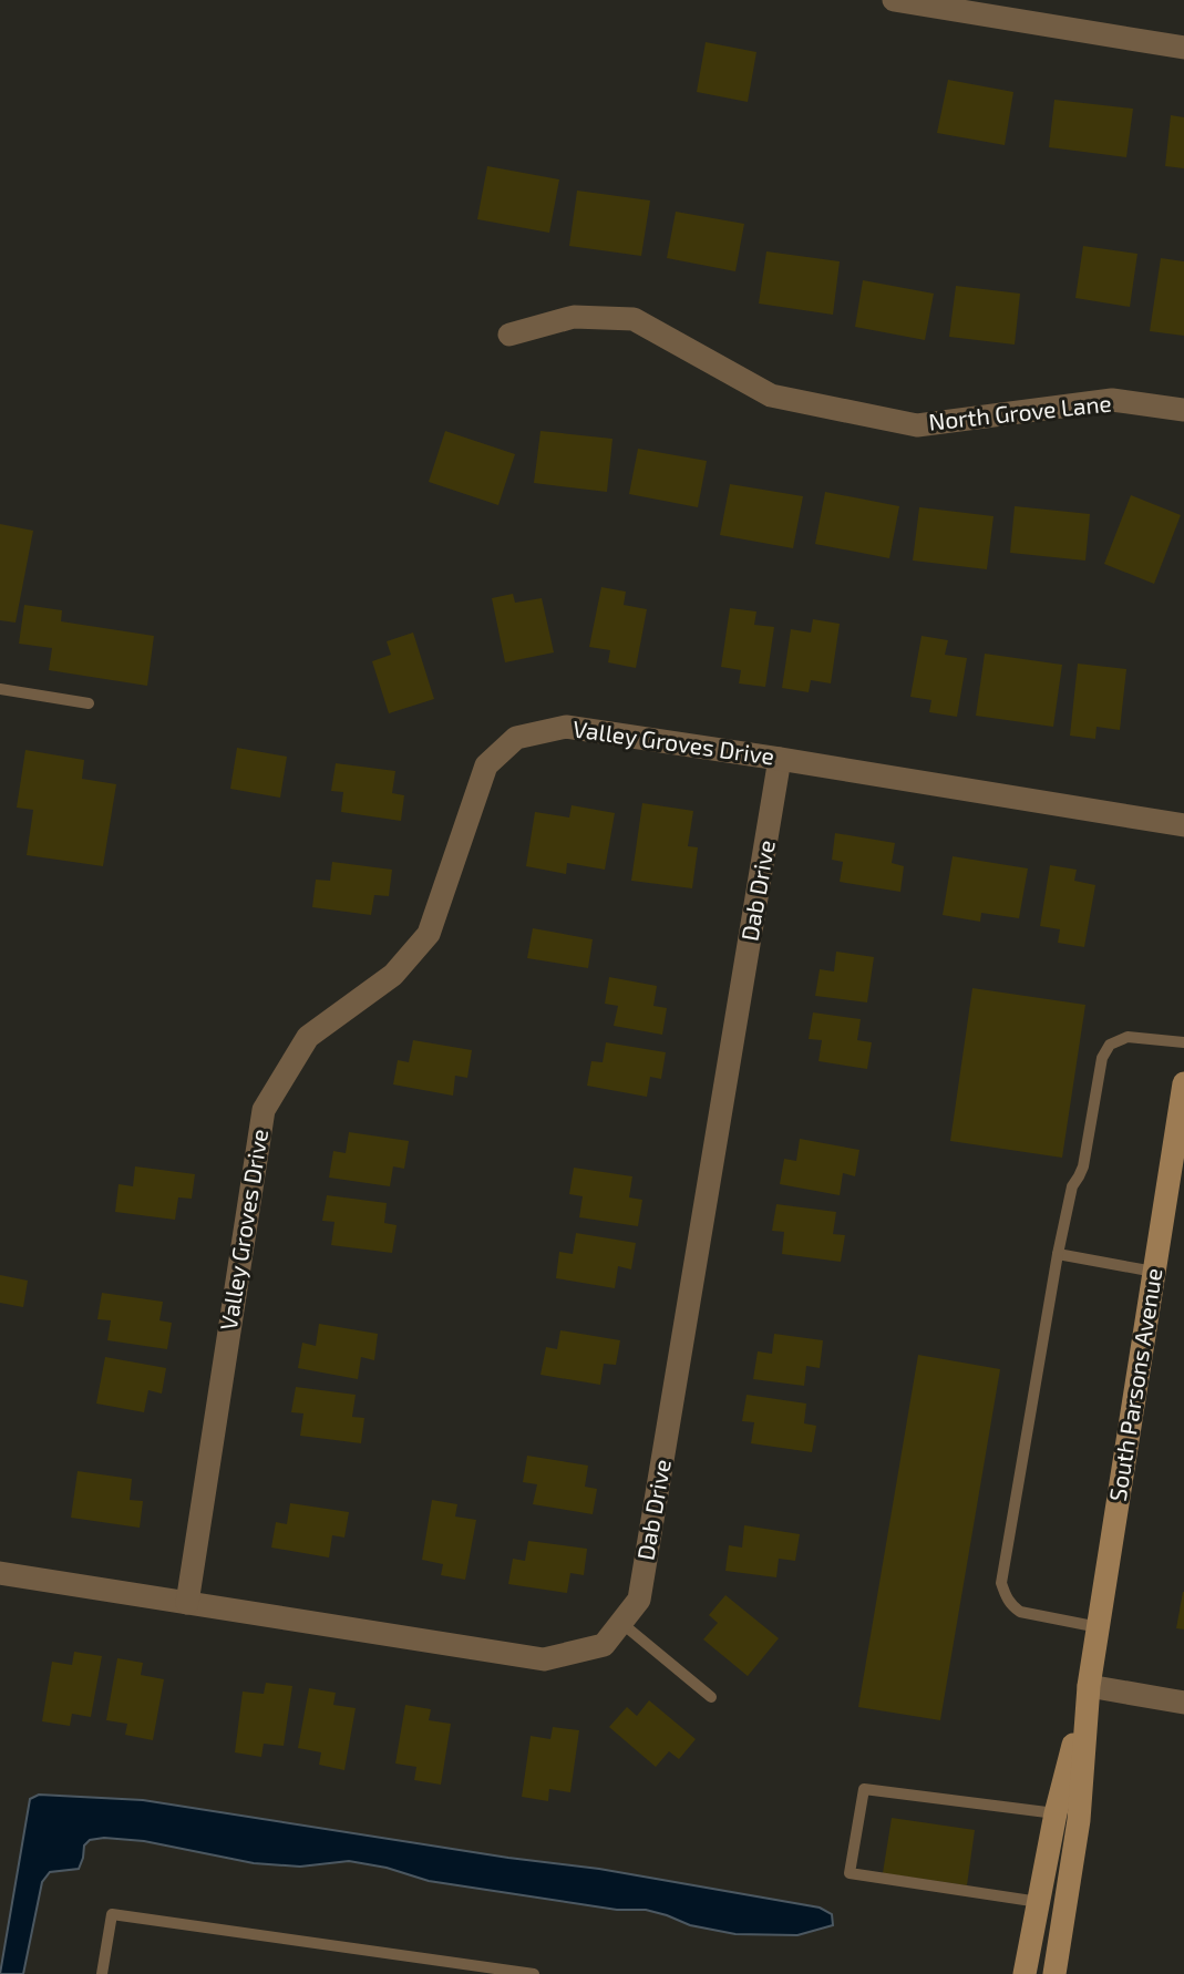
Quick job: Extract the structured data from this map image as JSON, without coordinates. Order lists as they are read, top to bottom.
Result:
{
  "streets": {
    "street": [
      "North Grove Lane",
      "Valley Groves Drive",
      "Dab Drive",
      "South Parsons Avenue"
    ]
  },
  "crossings": [
    ["Valley Groves Drive", "Dab Drive"]
  ]
}
